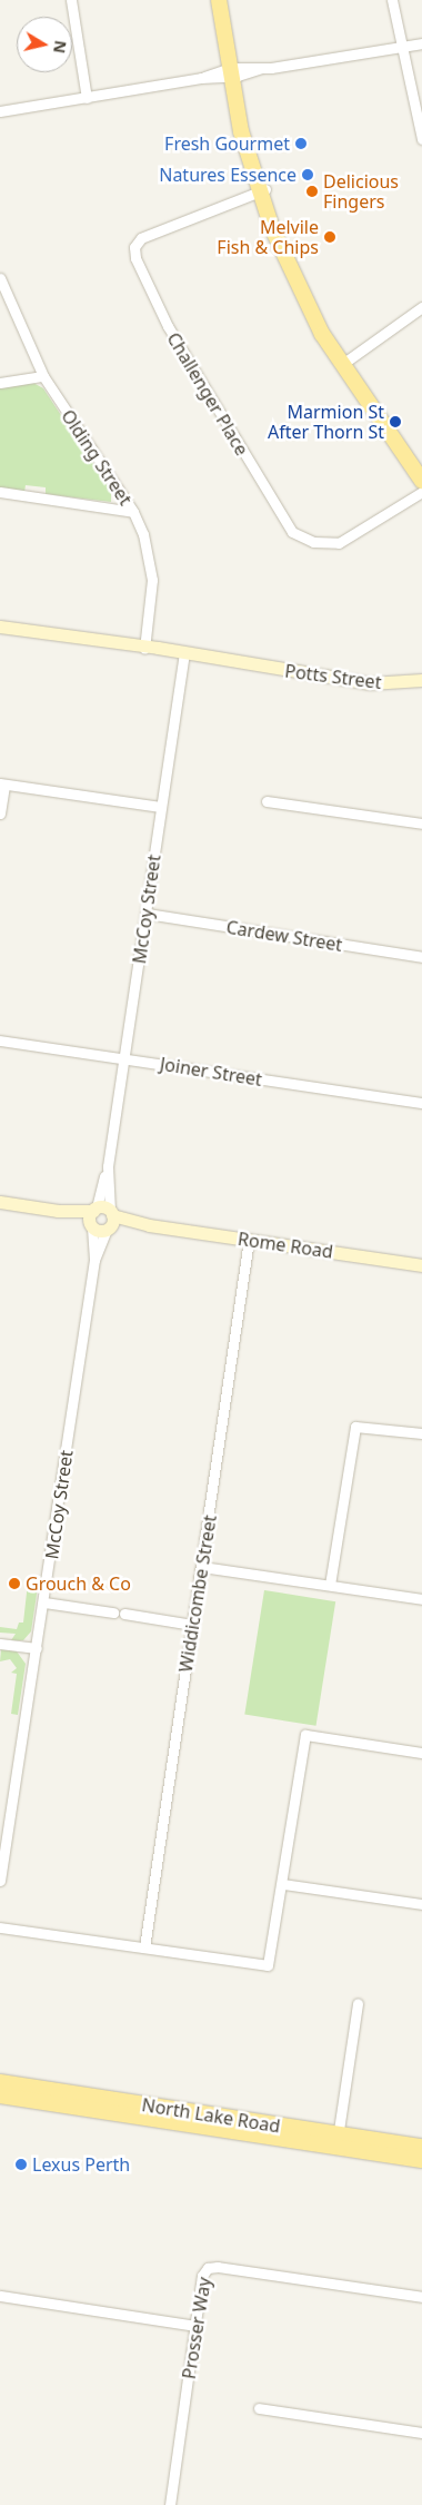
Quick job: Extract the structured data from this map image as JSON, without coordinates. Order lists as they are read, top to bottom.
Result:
{
  "streets": {
    "main road": ["North Lake Road"],
    "street": [
      "Challenger Place",
      "Olding Street",
      "Potts Street",
      "McCoy Street",
      "Cardew Street",
      "Joiner Street",
      "Rome Road",
      "Widdicombe Street",
      "Prosser Way"
    ]
  },
  "crossings": [
    ["Olding Street", "Potts Street"],
    ["Potts Street", "McCoy Street"],
    ["McCoy Street", "Cardew Street"],
    ["McCoy Street", "Joiner Street"],
    ["McCoy Street", "Rome Road"],
    ["Rome Road", "Widdicombe Street"]
  ],
  "places": [
    "Fresh Gourmet",
    "Natures Essence",
    "Delicious Fingers",
    "Melvile Fish & Chips",
    "Marmion St After Thorn St",
    "Grouch & Co",
    "Lexus Perth"
  ],
  "north": "right"
}
